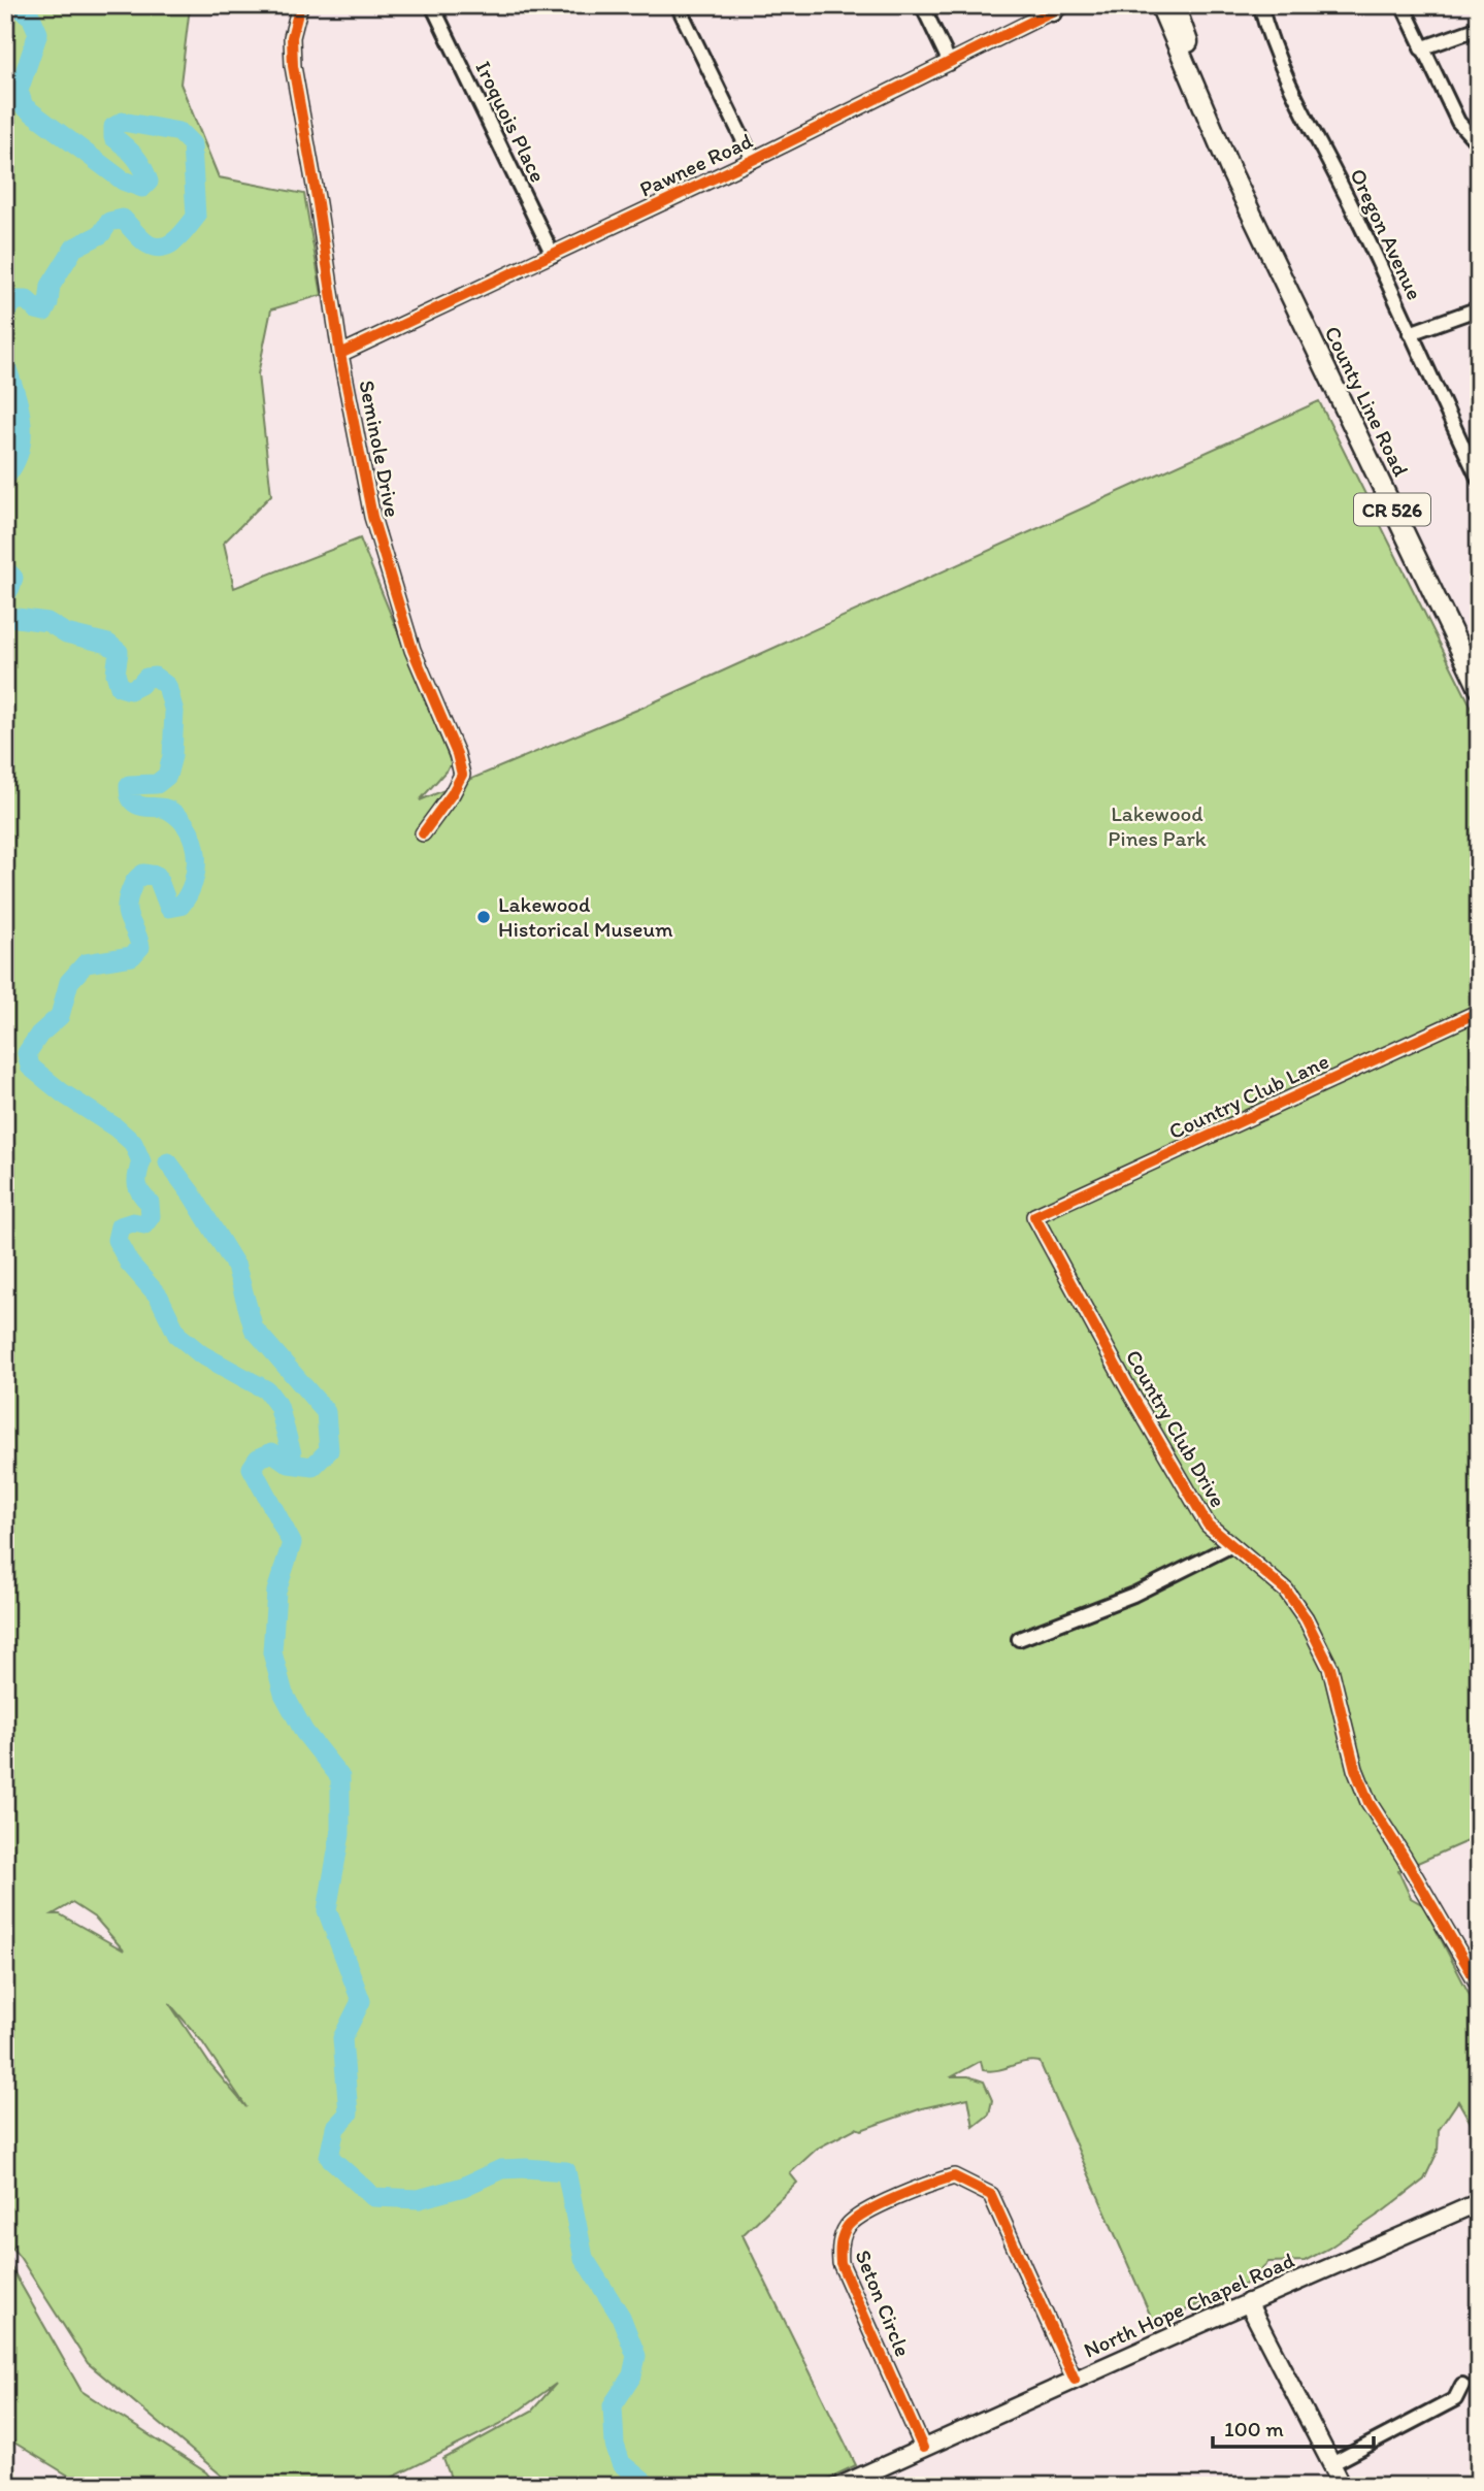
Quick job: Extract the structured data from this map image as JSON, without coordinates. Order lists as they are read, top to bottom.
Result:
{
  "streets": {
    "main road": ["County Line Road", "CR 526", "North Hope Chapel Road"],
    "street": [
      "Iroquois Place",
      "Pawnee Road",
      "Oregon Avenue",
      "Seminole Drive",
      "Country Club Lane",
      "Country Club Drive",
      "Seton Circle"
    ]
  },
  "crossings": [
    ["Iroquois Place", "Pawnee Road"],
    ["Pawnee Road", "Seminole Drive"],
    ["Country Club Lane", "Country Club Drive"],
    ["Seton Circle", "North Hope Chapel Road"]
  ],
  "parks": ["Lakewood Pines Park"],
  "places": ["Lakewood Historical Museum"],
  "scale_bar": "100 m"
}
